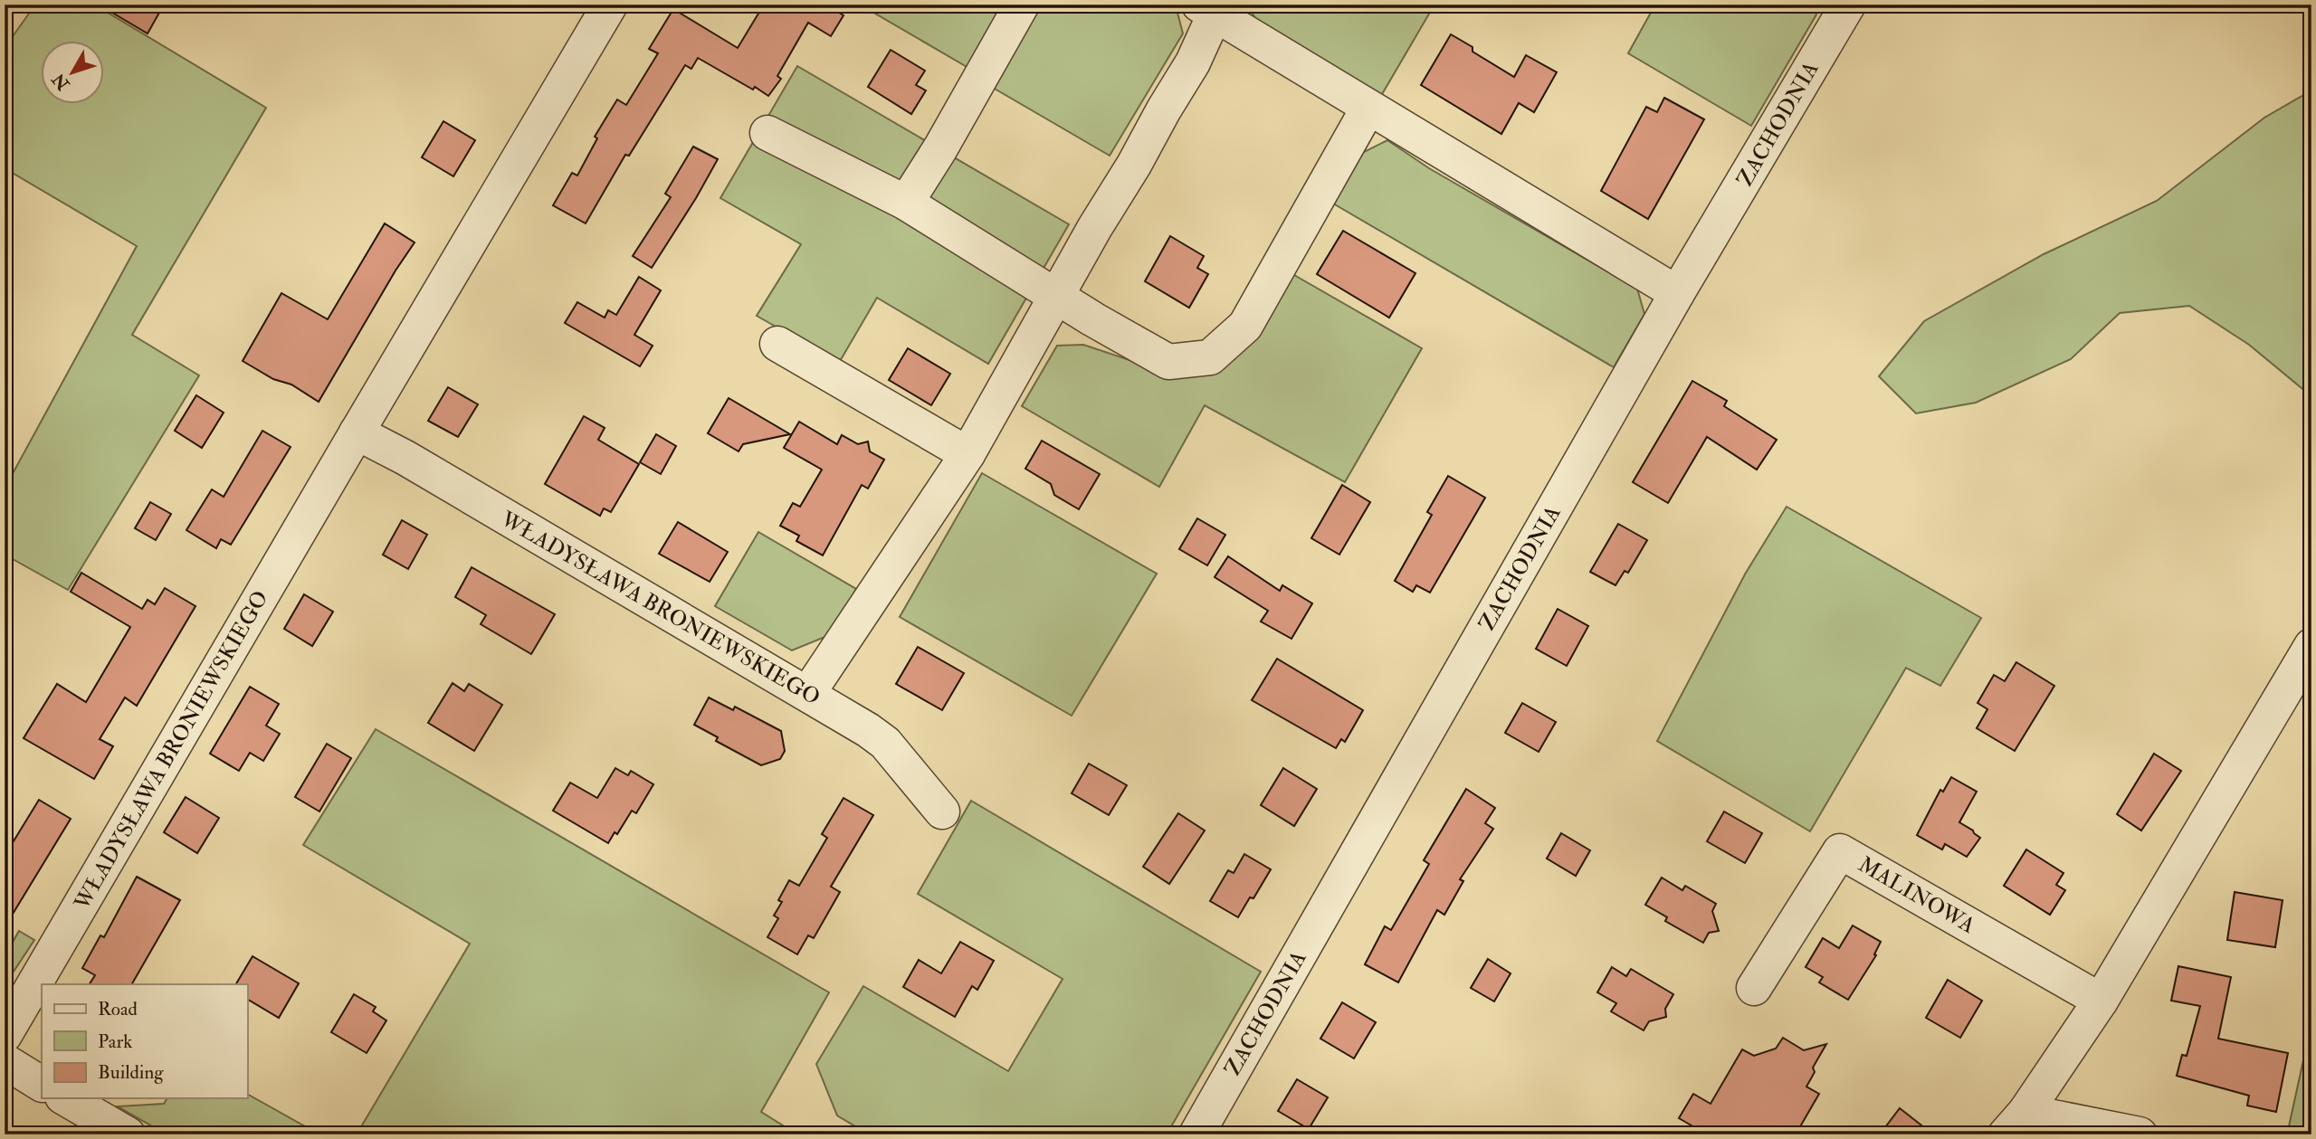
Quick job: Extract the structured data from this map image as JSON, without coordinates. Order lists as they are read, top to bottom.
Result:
{
  "streets": {
    "street": ["ZACHODNIA", "WŁADYSŁAWA BRONIEWSKIEGO", "MALINOWA"]
  },
  "legend": ["Road", "Park", "Building"],
  "north": "bottom left"
}
